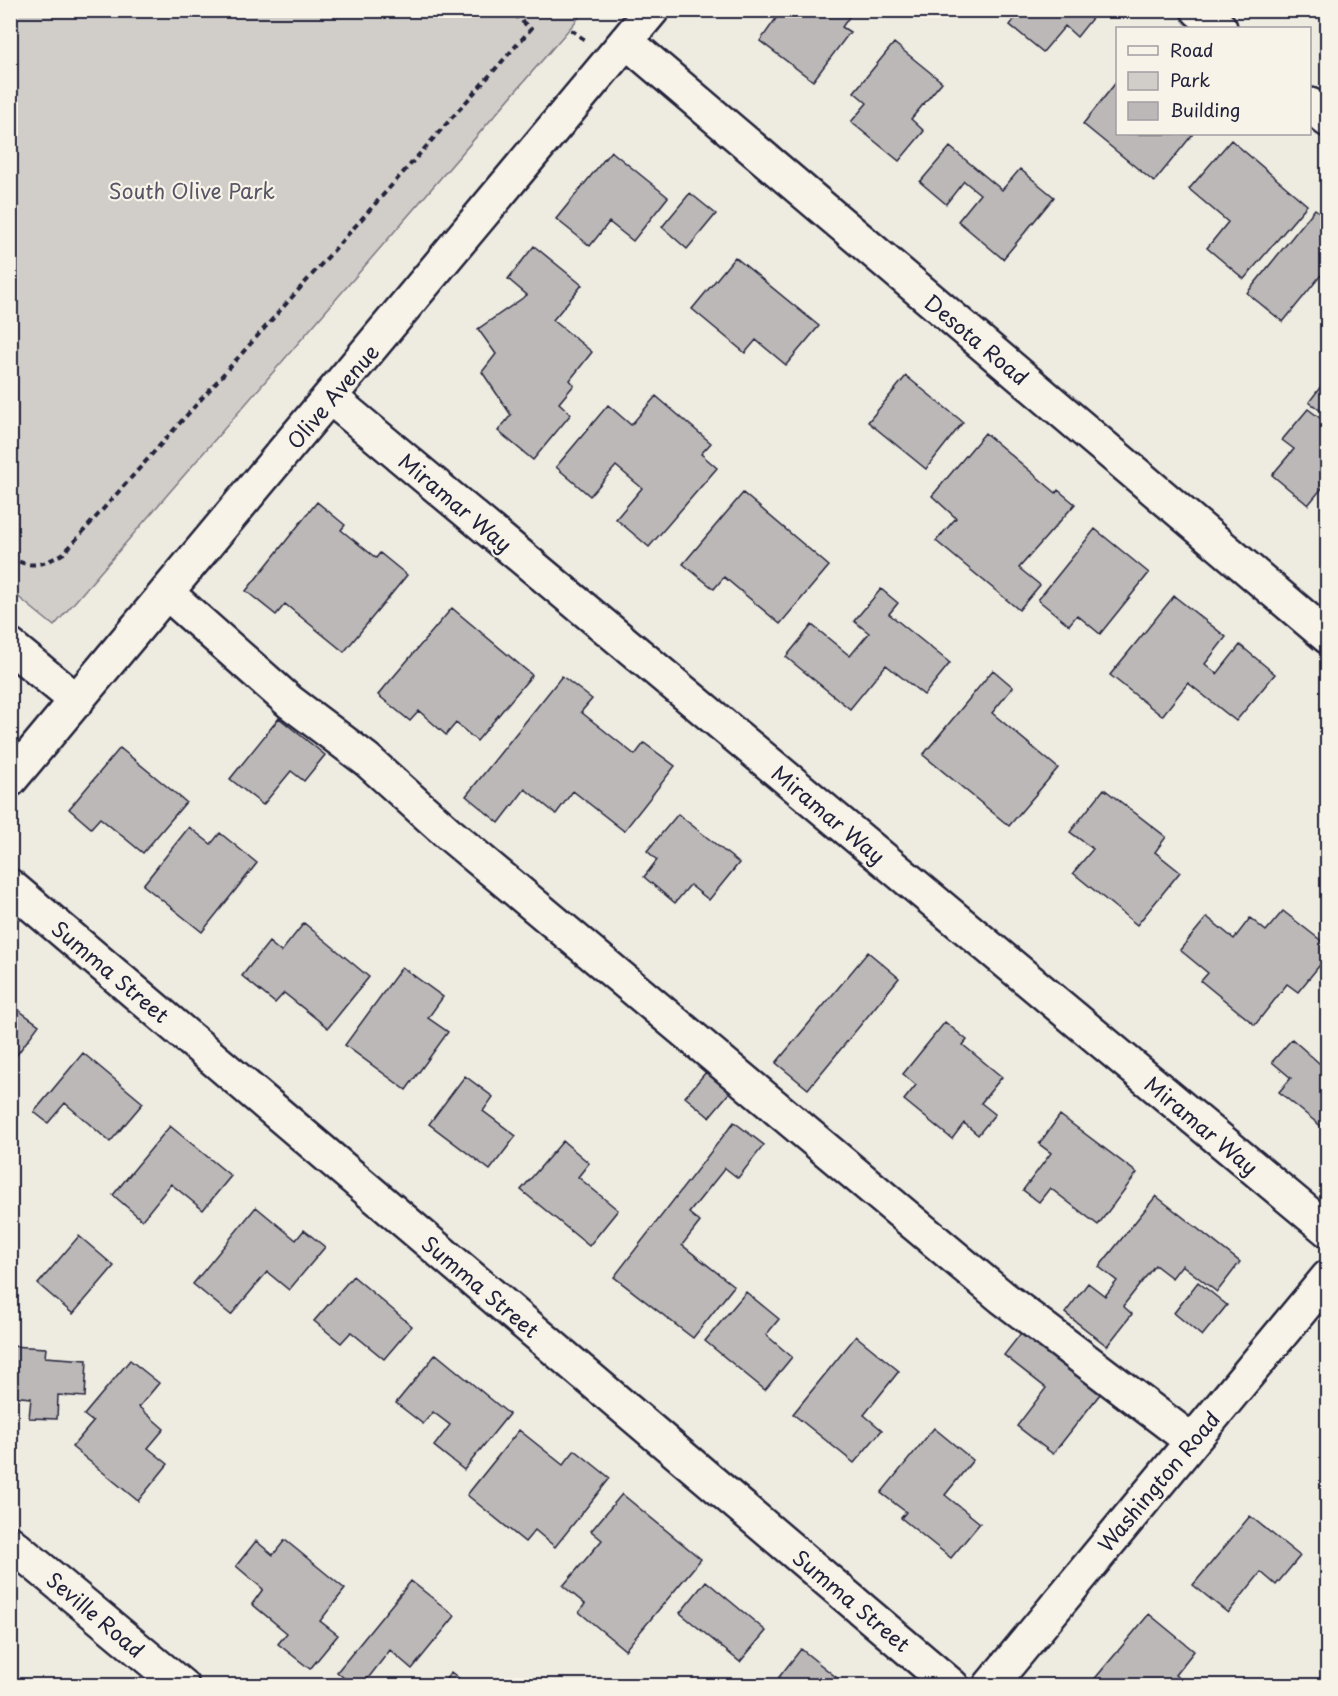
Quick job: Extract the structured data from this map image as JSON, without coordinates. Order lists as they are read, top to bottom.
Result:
{
  "streets": {
    "street": [
      "Desota Road",
      "Olive Avenue",
      "Miramar Way",
      "Summa Street",
      "Washington Road",
      "Seville Road"
    ]
  },
  "crossings": [
    ["Desota Road", "Olive Avenue"],
    ["Olive Avenue", "Miramar Way"]
  ],
  "parks": ["South Olive Park"],
  "legend": ["Road", "Park", "Building"]
}
